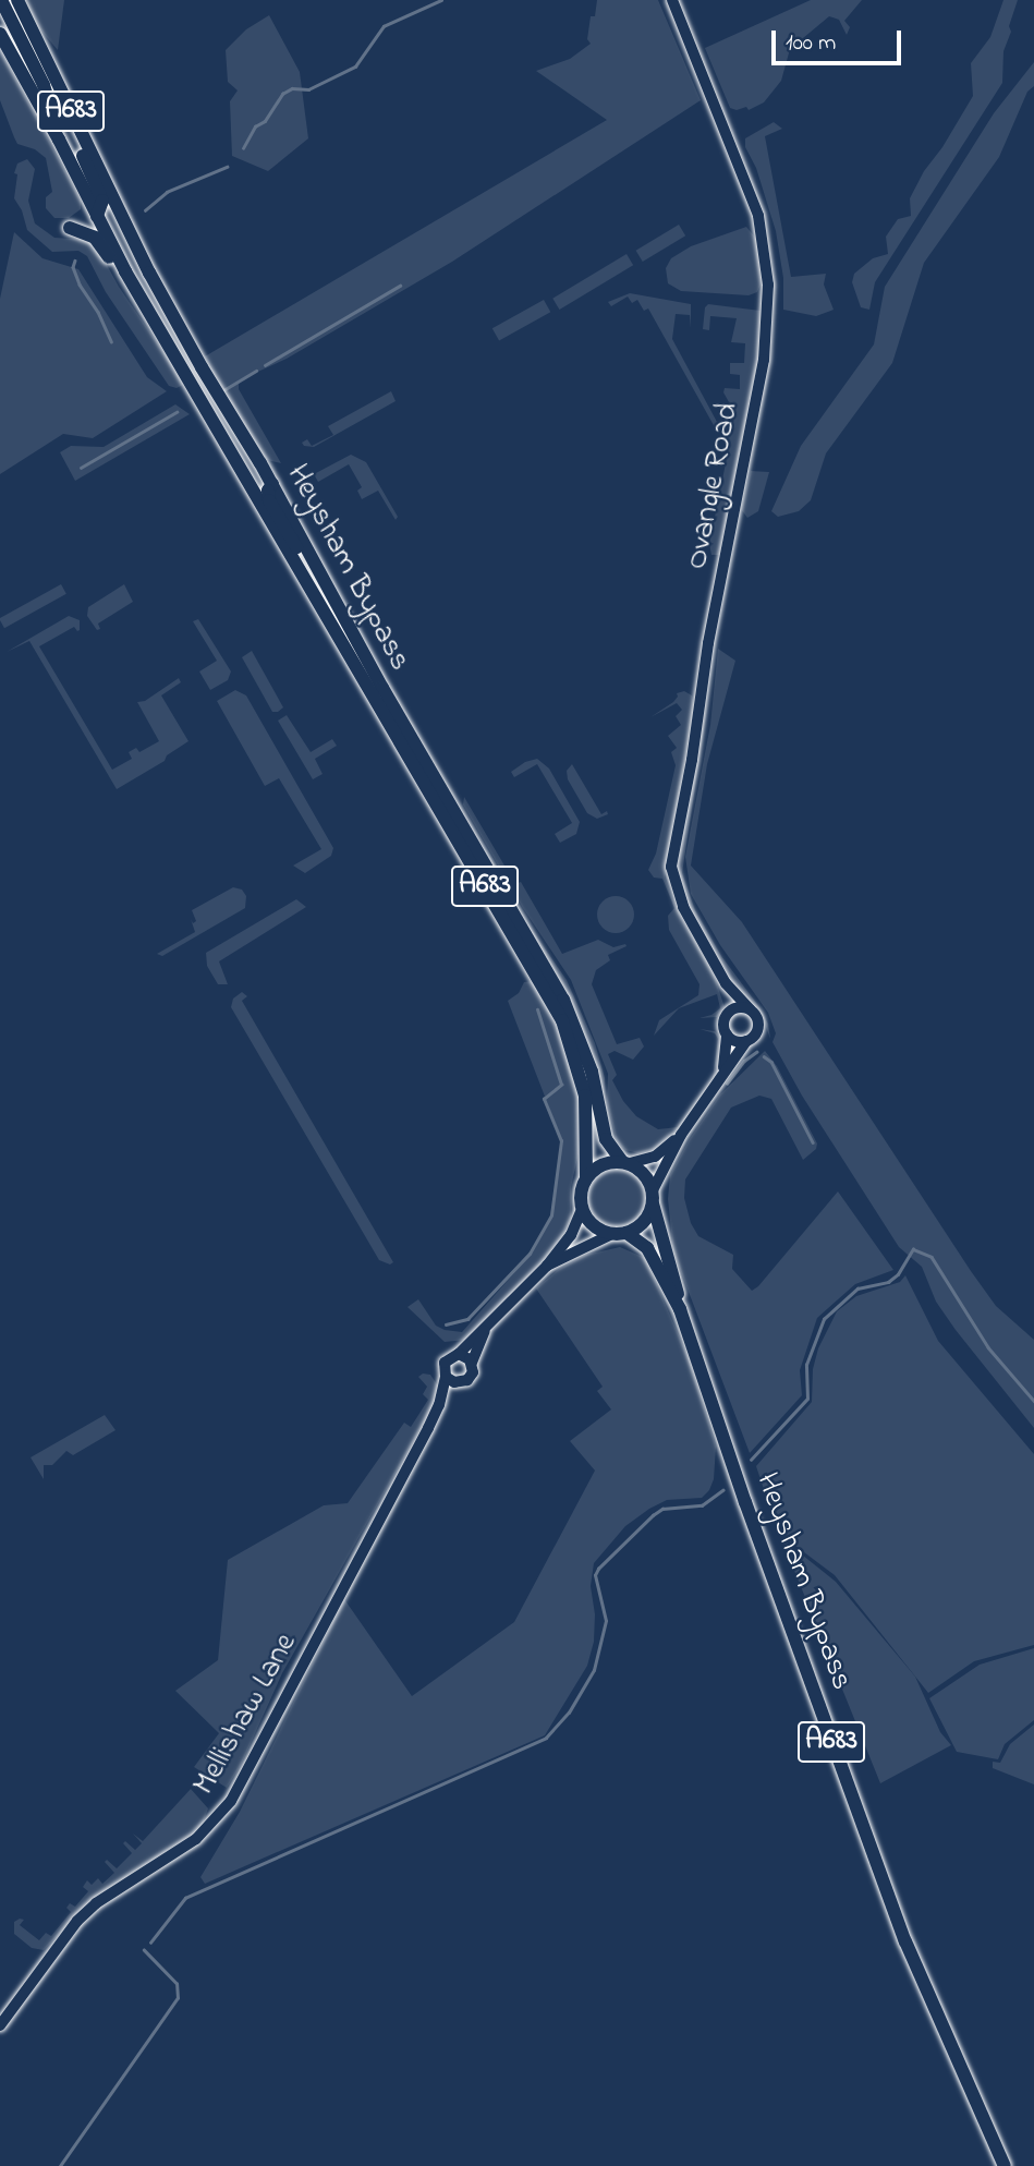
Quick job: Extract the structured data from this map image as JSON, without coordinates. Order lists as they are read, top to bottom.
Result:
{
  "streets": {
    "highway": ["A683", "Heysham Bypass"],
    "main road": ["Ovangle Road", "Mellishaw Lane"]
  },
  "crossings": [
    ["A683", "Heysham Bypass"]
  ],
  "scale_bar": "100 m"
}
